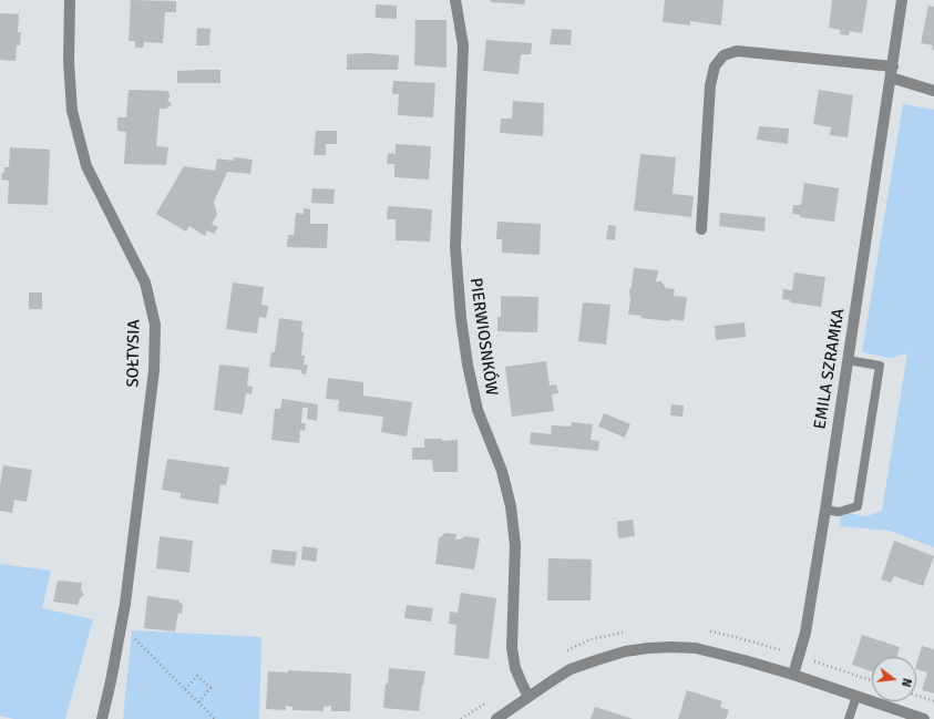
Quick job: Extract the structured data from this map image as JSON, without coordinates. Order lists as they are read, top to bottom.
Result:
{
  "streets": {
    "street": ["PIERWIOSNKÓW", "SOŁTYSIA", "EMILA SZRAMKA"]
  },
  "north": "right"
}
